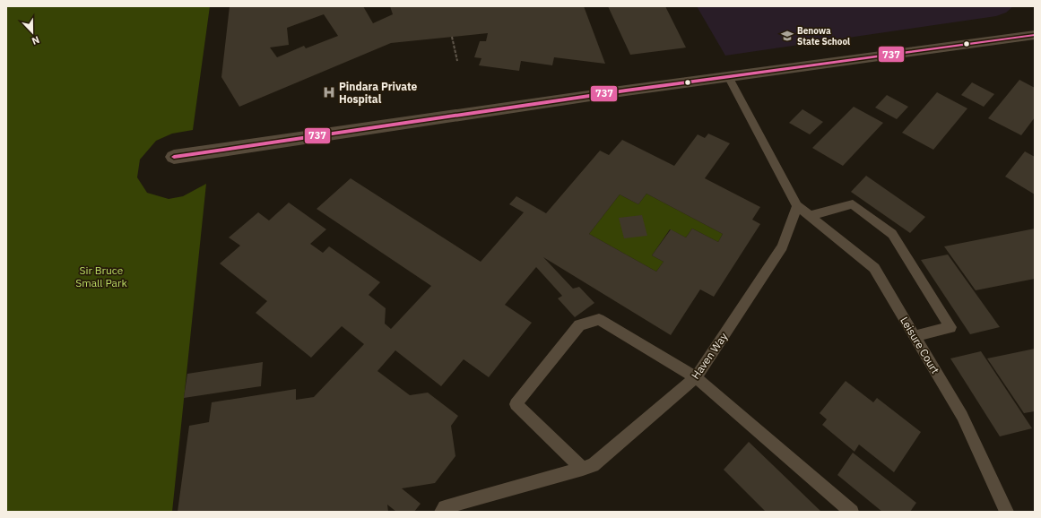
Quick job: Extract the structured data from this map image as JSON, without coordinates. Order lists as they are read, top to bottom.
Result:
{
  "streets": {
    "lane": ["Leisure Court", "Haven Way"]
  },
  "crossings": [
    ["Leisure Court", "Haven Way"]
  ],
  "parks": ["Sir Bruce Small Park"],
  "places": {
    "school or university": ["Benowa State School"],
    "hospital": ["Pindara Private Hospital"]
  },
  "lines": ["transit line 737"],
  "north": "bottom"
}
